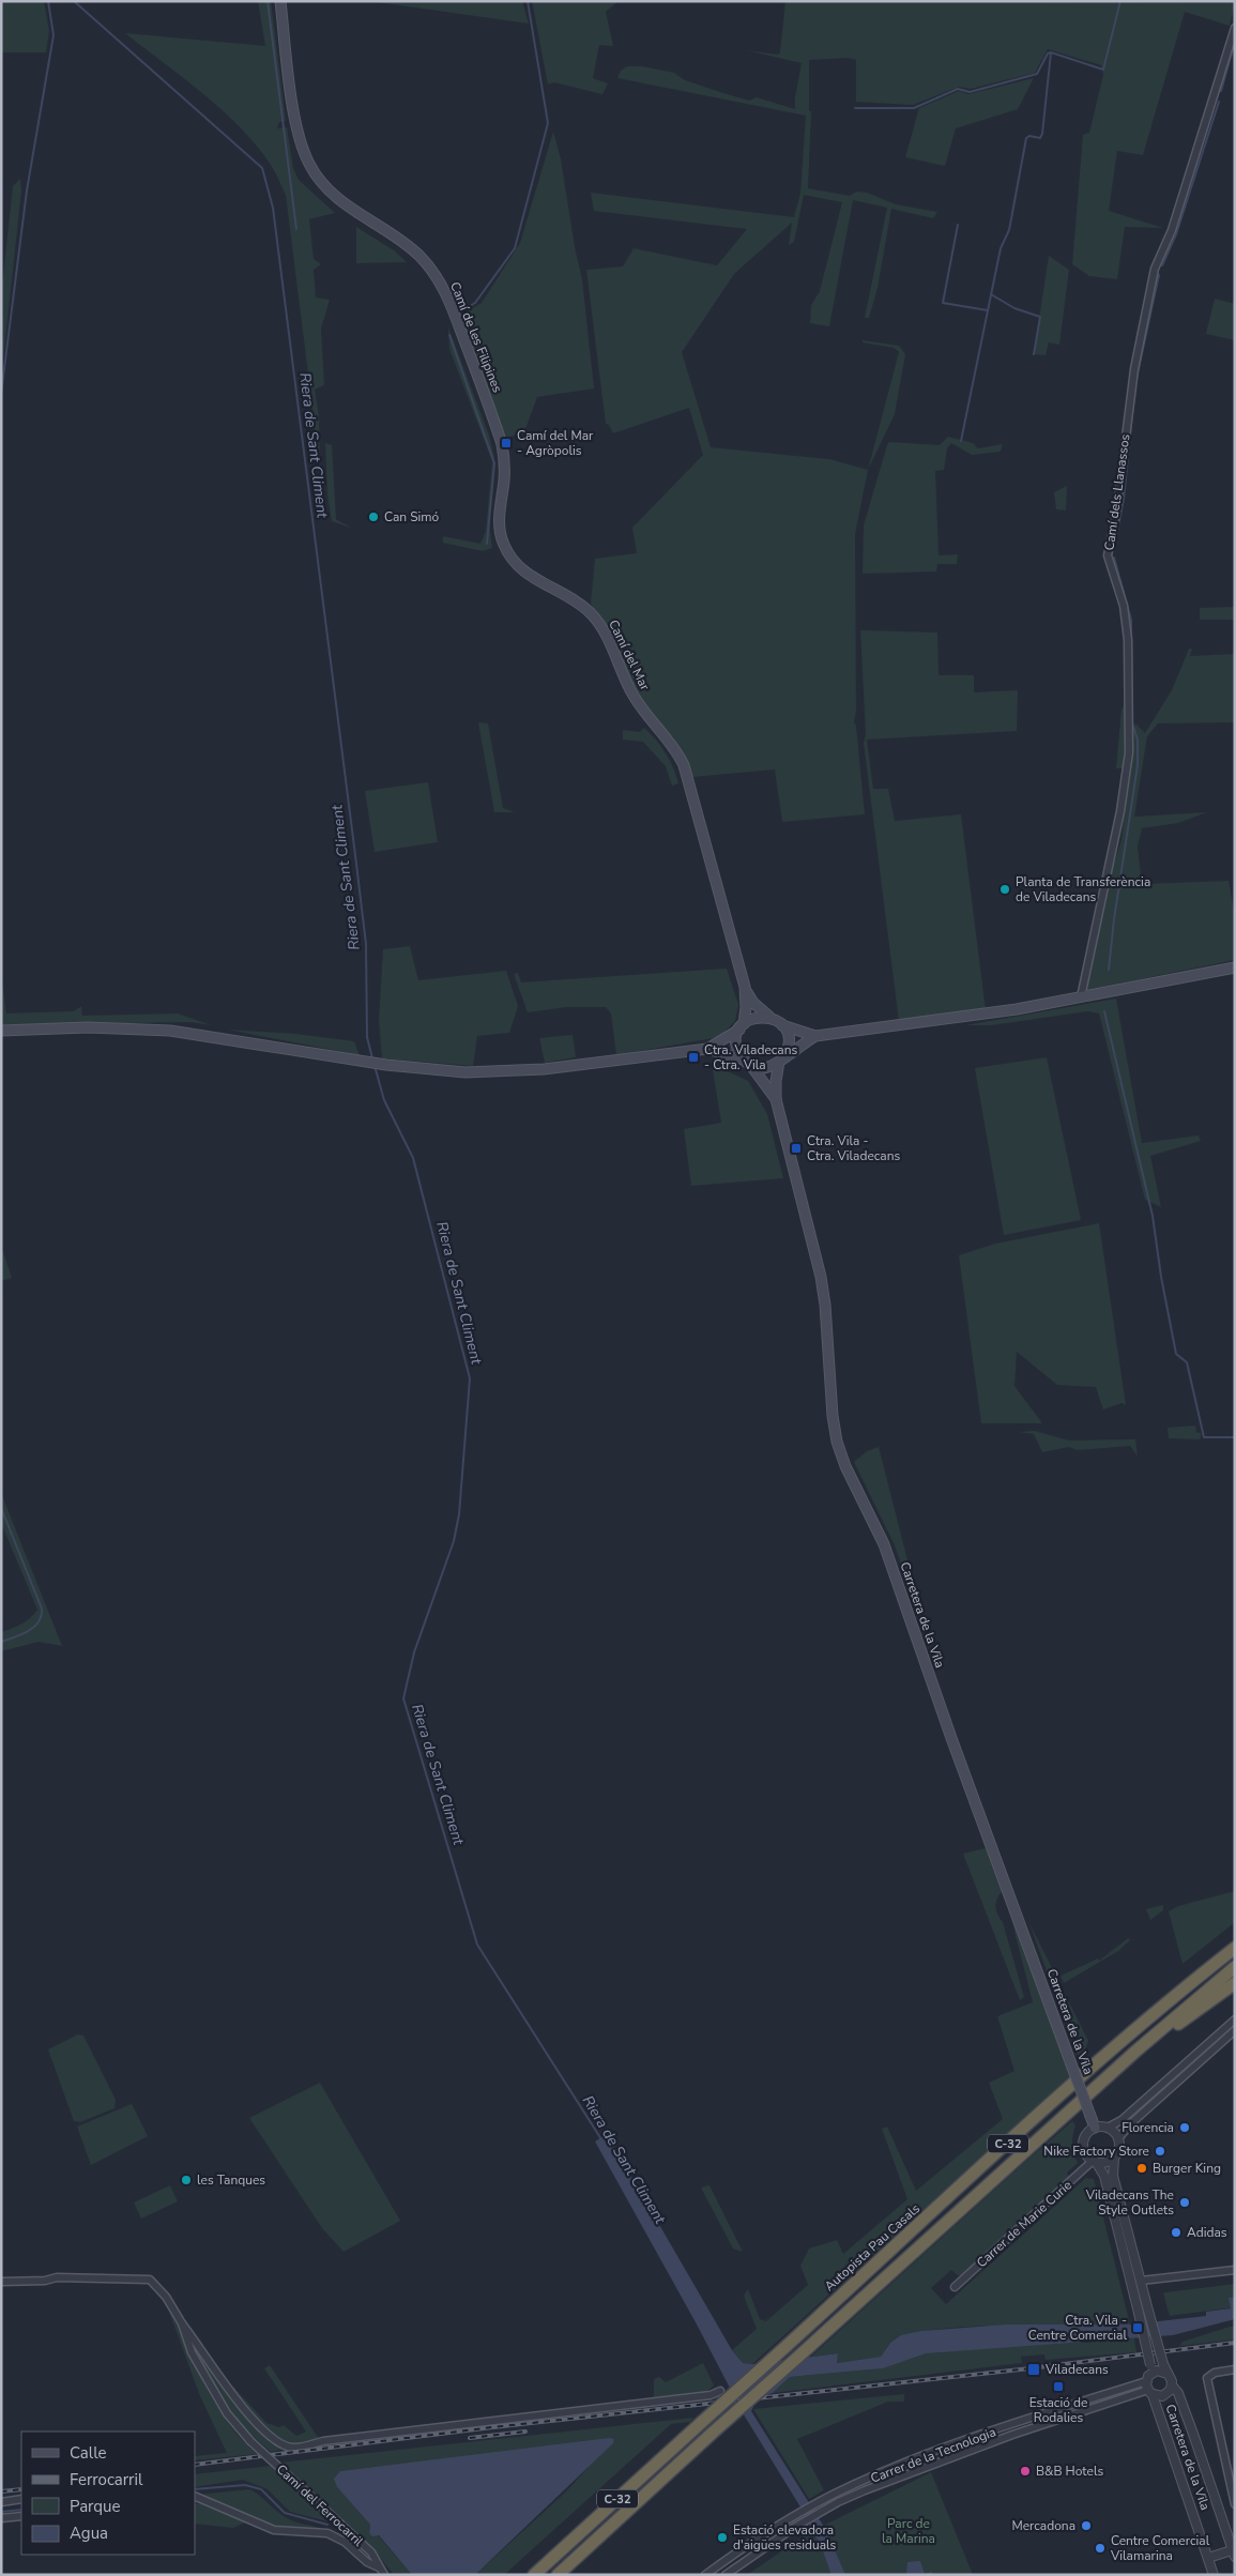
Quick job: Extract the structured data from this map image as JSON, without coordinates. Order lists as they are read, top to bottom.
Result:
{
  "streets": {
    "highway": ["C-32", "Autopista Pau Casals"],
    "main road": ["Camí de les Filipines", "Camí del Mar", "Carretera de la Vila"],
    "street": [
      "Camí dels Llanassos",
      "Carrer de Marie Curie",
      "Carrer de la Tecnologia",
      "Camí del Ferrocarril"
    ]
  },
  "crossings": [
    ["Camí de les Filipines", "Camí del Mar"],
    ["Carretera de la Vila", "Carrer de Marie Curie"],
    ["Carretera de la Vila", "Carrer de la Tecnologia"]
  ],
  "water": ["Riera de Sant Climent"],
  "parks": ["Parc de la Marina"],
  "places": {
    "transit": [
      "Camí del Mar - Agròpolis",
      "Ctra. Viladecans - Ctra. Vila",
      "Ctra. Vila - Ctra. Viladecans",
      "Ctra. Vila - Centre Comercial",
      "Viladecans",
      "Estació de Rodalies"
    ],
    "other": [
      "Can Simó",
      "Planta de Transferència de Viladecans",
      "Florencia",
      "Nike Factory Store",
      "Burger King",
      "les Tanques",
      "Viladecans The Style Outlets",
      "Adidas",
      "B&B Hotels",
      "Mercadona",
      "Estació elevadora d'aigües residuals",
      "Centre Comercial Vilamarina"
    ]
  },
  "legend": [
    "Calle",
    "Ferrocarril",
    "Parque",
    "Agua"
  ]
}
